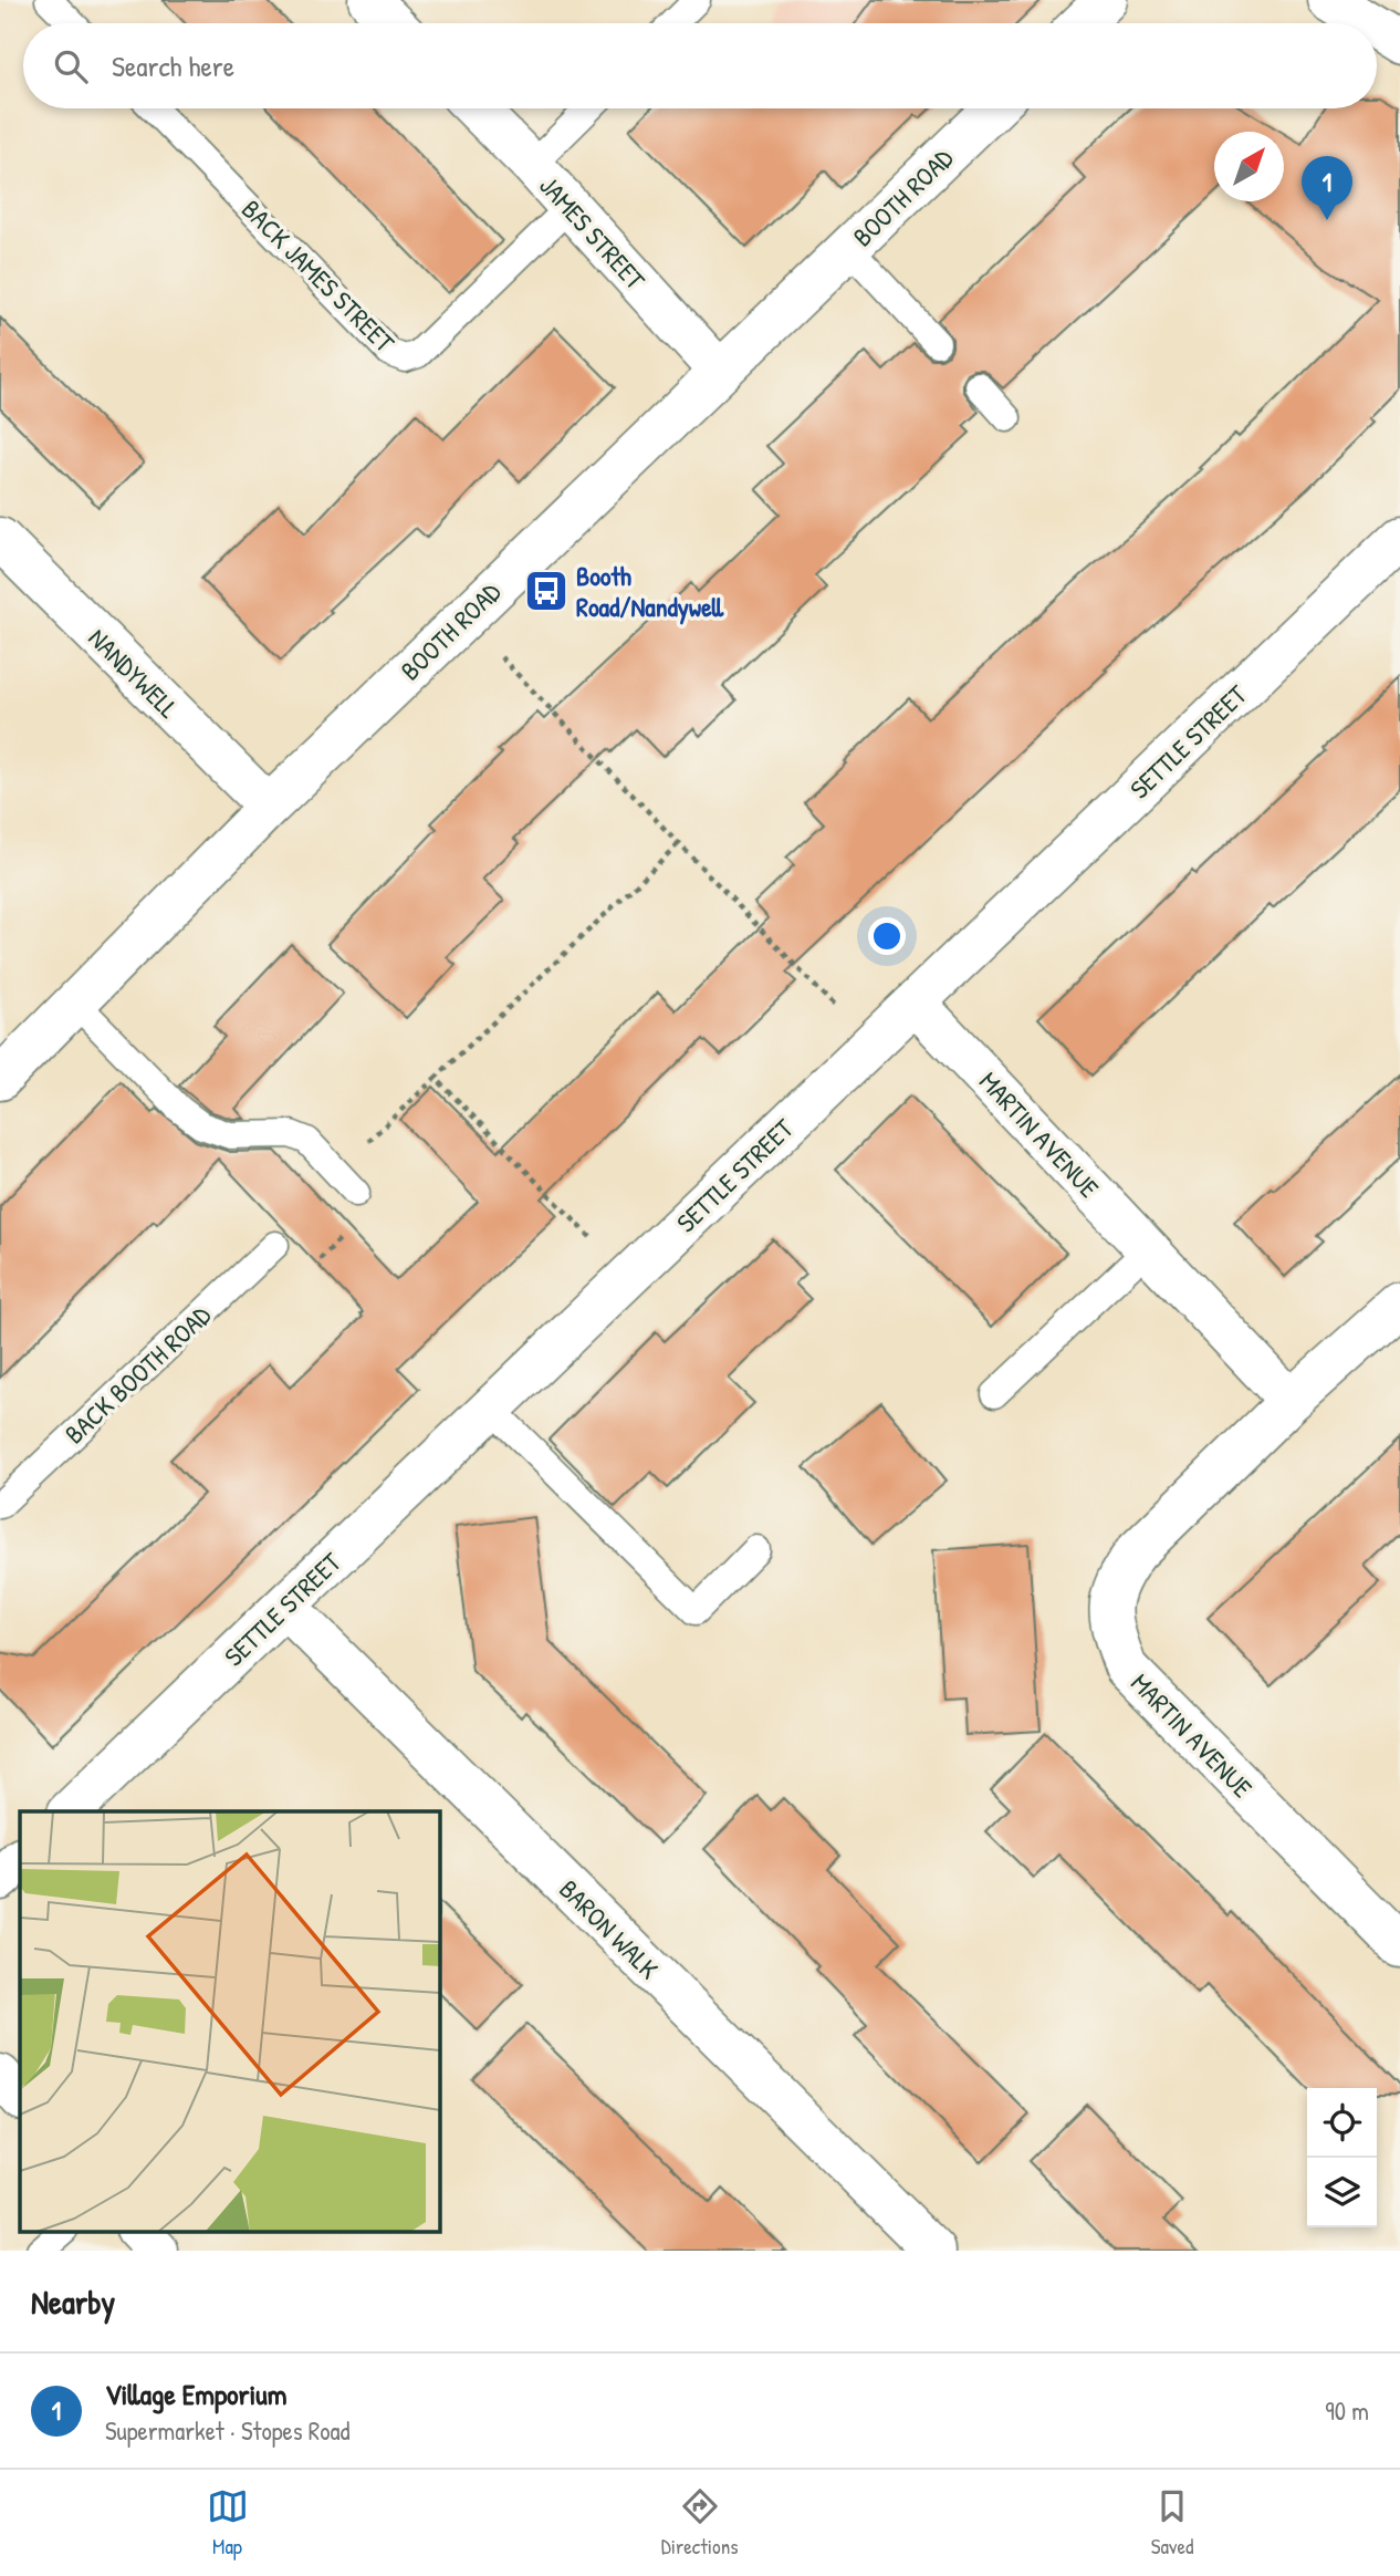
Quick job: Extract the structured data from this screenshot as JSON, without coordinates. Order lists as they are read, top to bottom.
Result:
{
  "streets": {
    "street": [
      "BOOTH ROAD",
      "JAMES STREET",
      "NANDYWELL",
      "SETTLE STREET",
      "MARTIN AVENUE",
      "BARON WALK"
    ],
    "lane": ["BACK JAMES STREET", "BACK BOOTH ROAD"]
  },
  "crossings": [
    ["BOOTH ROAD", "JAMES STREET"],
    ["BOOTH ROAD", "NANDYWELL"],
    ["JAMES STREET", "BACK JAMES STREET"],
    ["SETTLE STREET", "MARTIN AVENUE"],
    ["SETTLE STREET", "BARON WALK"]
  ],
  "places": {
    "bus stop": ["Booth Road/Nandywell"]
  },
  "north": "top right",
  "page": {
    "search": "Search here",
    "pins": "1",
    "heading": "Nearby",
    "list": [
      {
        "mark": "1",
        "name": "Village Emporium",
        "note": "Supermarket · Stopes Road",
        "value": "90 m"
      }
    ],
    "nav": ["Map", "Directions", "Saved"]
  }
}
